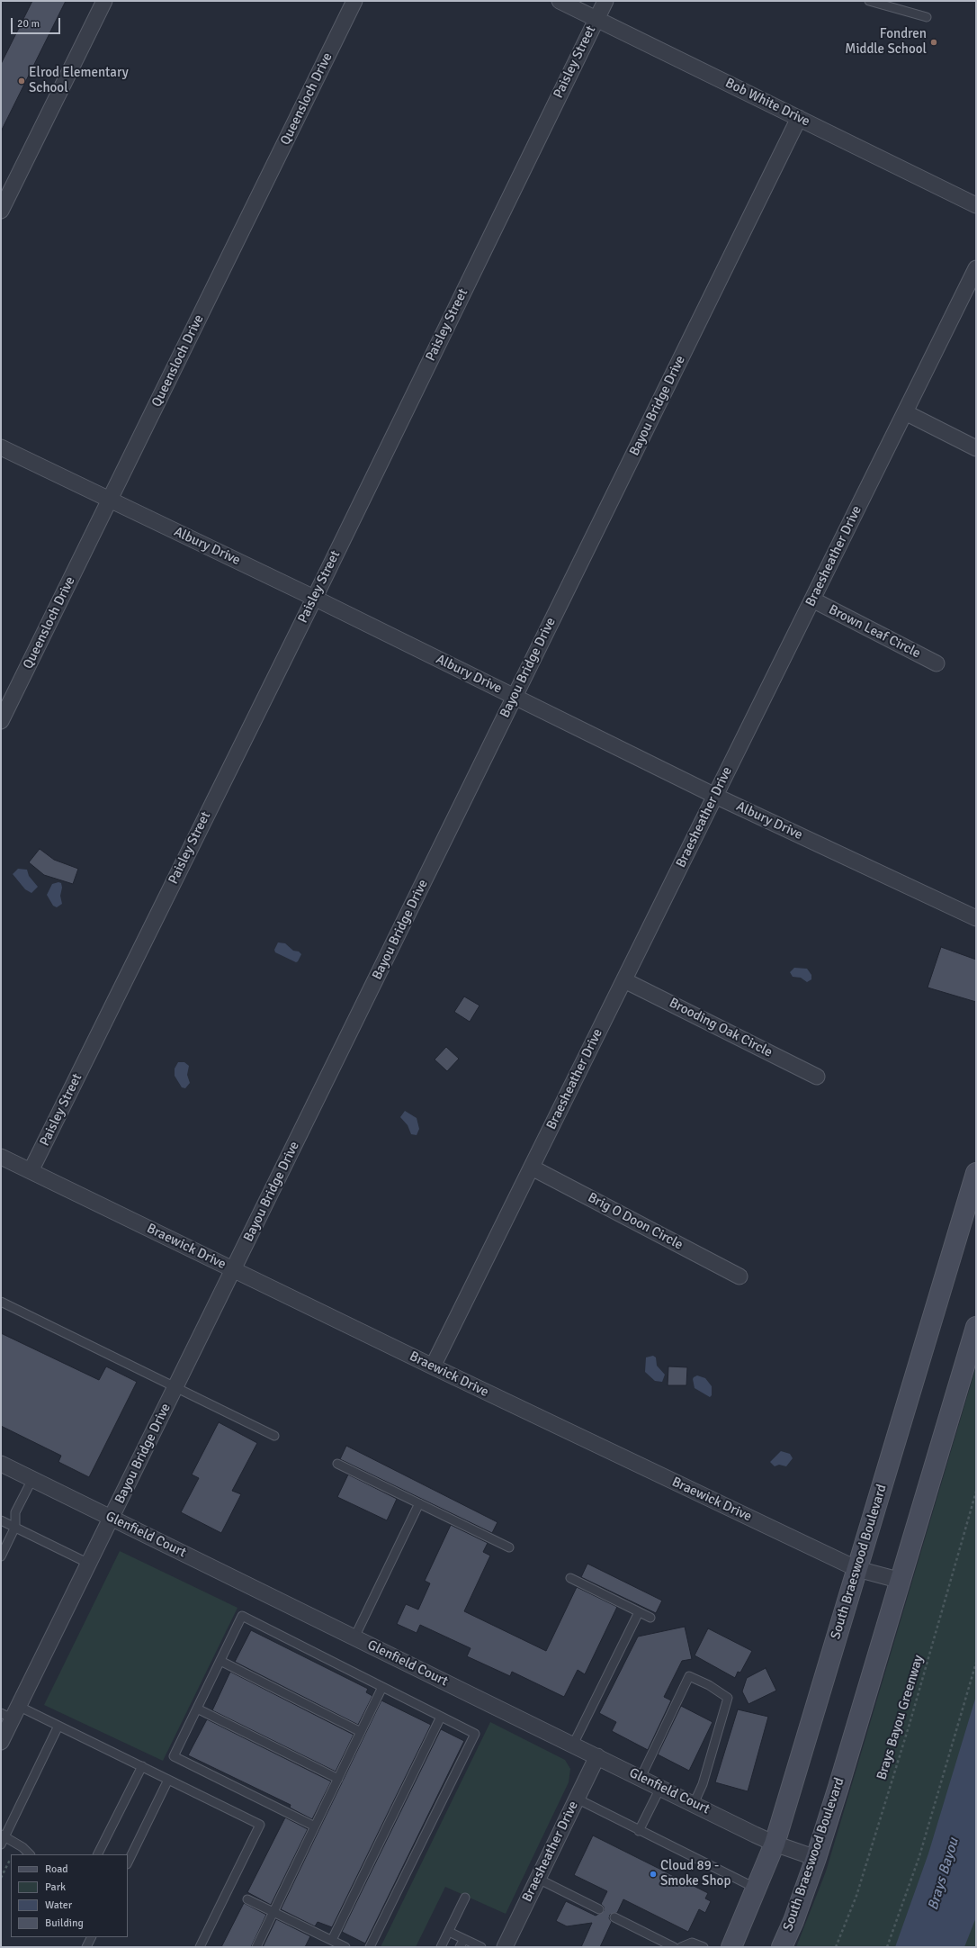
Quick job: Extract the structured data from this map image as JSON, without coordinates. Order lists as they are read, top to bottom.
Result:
{
  "streets": {
    "main road": ["South Braeswood Boulevard"],
    "street": [
      "Paisley Street",
      "Queensloch Drive",
      "Bob White Drive",
      "Bayou Bridge Drive",
      "Albury Drive",
      "Braesheather Drive",
      "Brown Leaf Circle",
      "Brooding Oak Circle",
      "Brig O Doon Circle",
      "Braewick Drive",
      "Glenfield Court"
    ],
    "path": ["Brays Bayou Greenway"]
  },
  "crossings": [
    ["Paisley Street", "Bob White Drive"],
    ["Paisley Street", "Albury Drive"],
    ["Paisley Street", "Braewick Drive"],
    ["Queensloch Drive", "Albury Drive"],
    ["Bob White Drive", "Bayou Bridge Drive"],
    ["Bayou Bridge Drive", "Albury Drive"],
    ["Bayou Bridge Drive", "Braewick Drive"],
    ["Bayou Bridge Drive", "Glenfield Court"],
    ["Albury Drive", "Braesheather Drive"],
    ["Braesheather Drive", "Brown Leaf Circle"],
    ["Braesheather Drive", "Brooding Oak Circle"],
    ["Braesheather Drive", "Brig O Doon Circle"],
    ["Braesheather Drive", "Braewick Drive"],
    ["Braesheather Drive", "Glenfield Court"],
    ["Braewick Drive", "South Braeswood Boulevard"],
    ["Glenfield Court", "South Braeswood Boulevard"]
  ],
  "water": ["Brays Bayou"],
  "places": ["Fondren Middle School", "Elrod Elementary School", "Cloud 89 - Smoke Shop"],
  "legend": [
    "Road",
    "Park",
    "Water",
    "Building"
  ],
  "scale_bar": "20 m"
}
